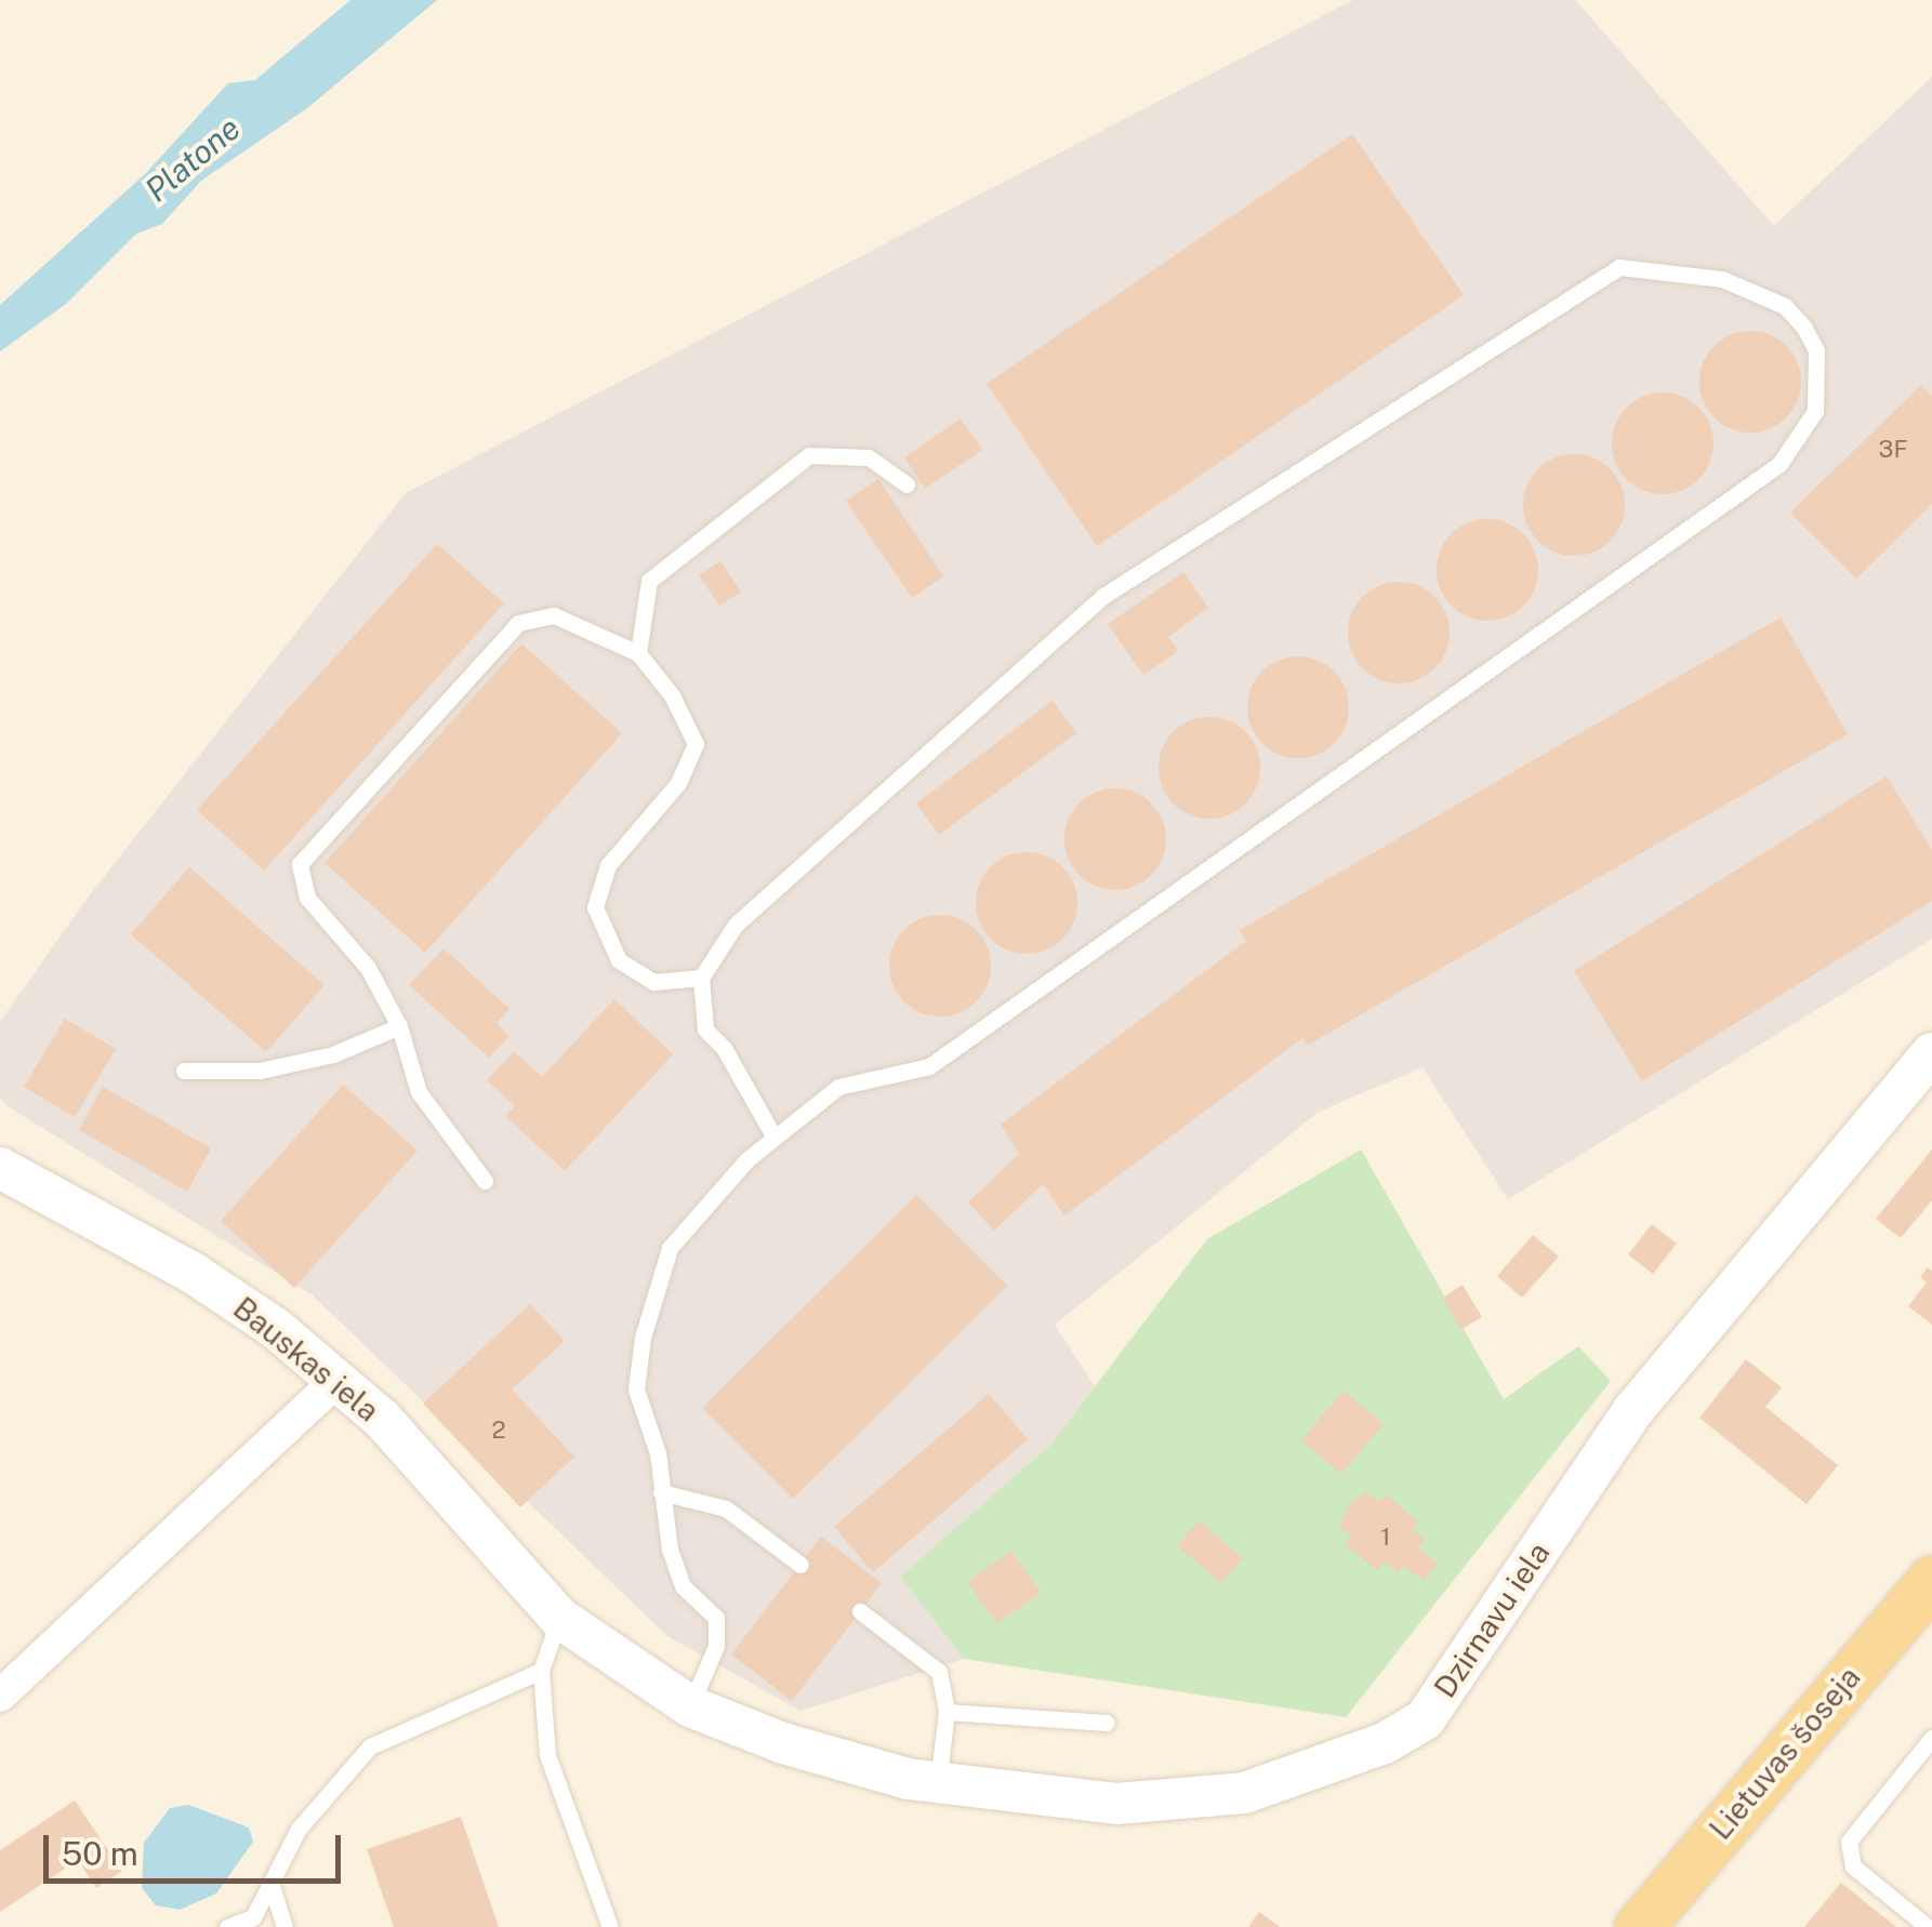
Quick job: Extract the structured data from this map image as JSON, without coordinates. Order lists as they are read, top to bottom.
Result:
{
  "streets": {
    "main road": ["Lietuvas šoseja"],
    "street": ["Bauskas iela", "Dzirnavu iela"]
  },
  "crossings": [
    ["Bauskas iela", "Dzirnavu iela"]
  ],
  "water": ["Platone"],
  "house_numbers": ["3F", "2", "1"],
  "scale_bar": "50 m"
}
